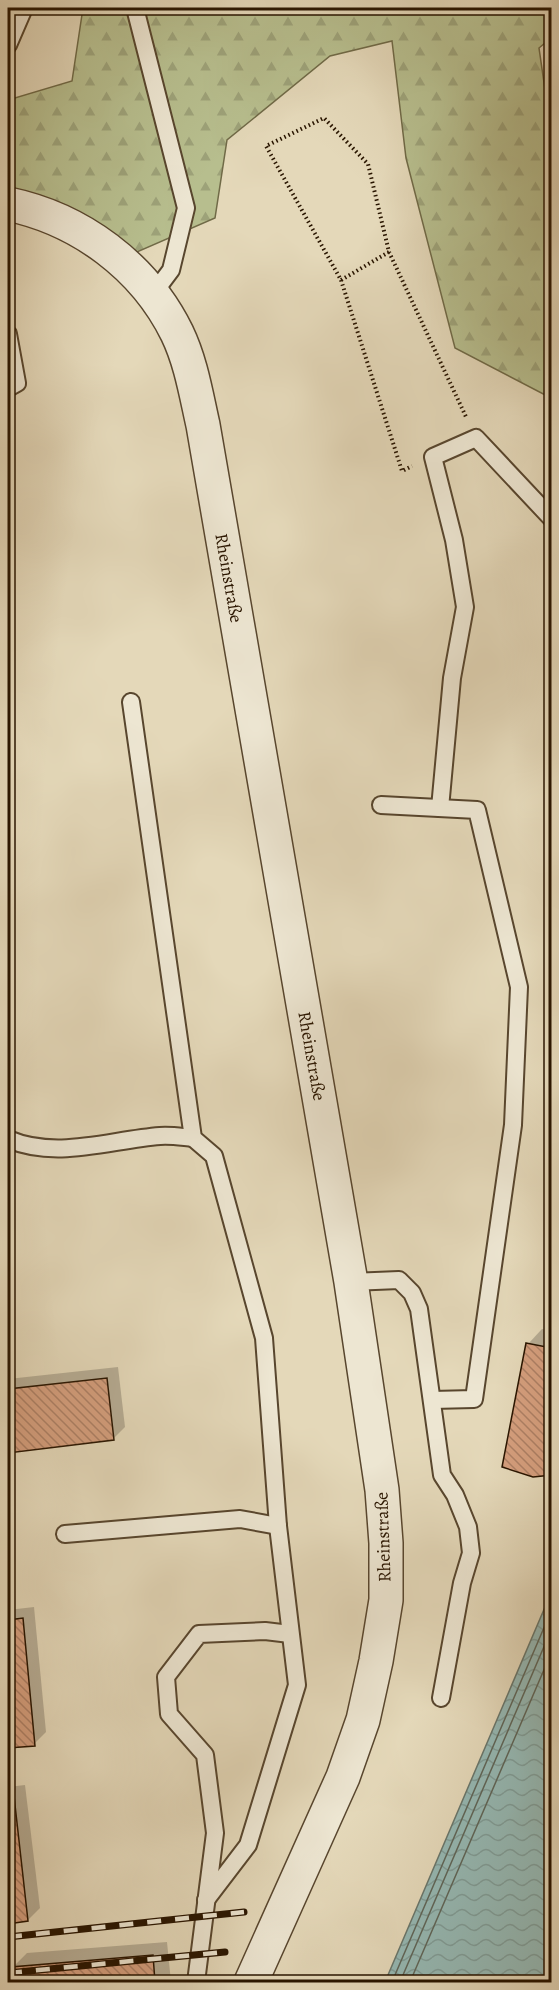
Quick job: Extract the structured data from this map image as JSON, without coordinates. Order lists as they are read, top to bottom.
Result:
{
  "streets": {
    "street": ["Rheinstraße"]
  }
}
